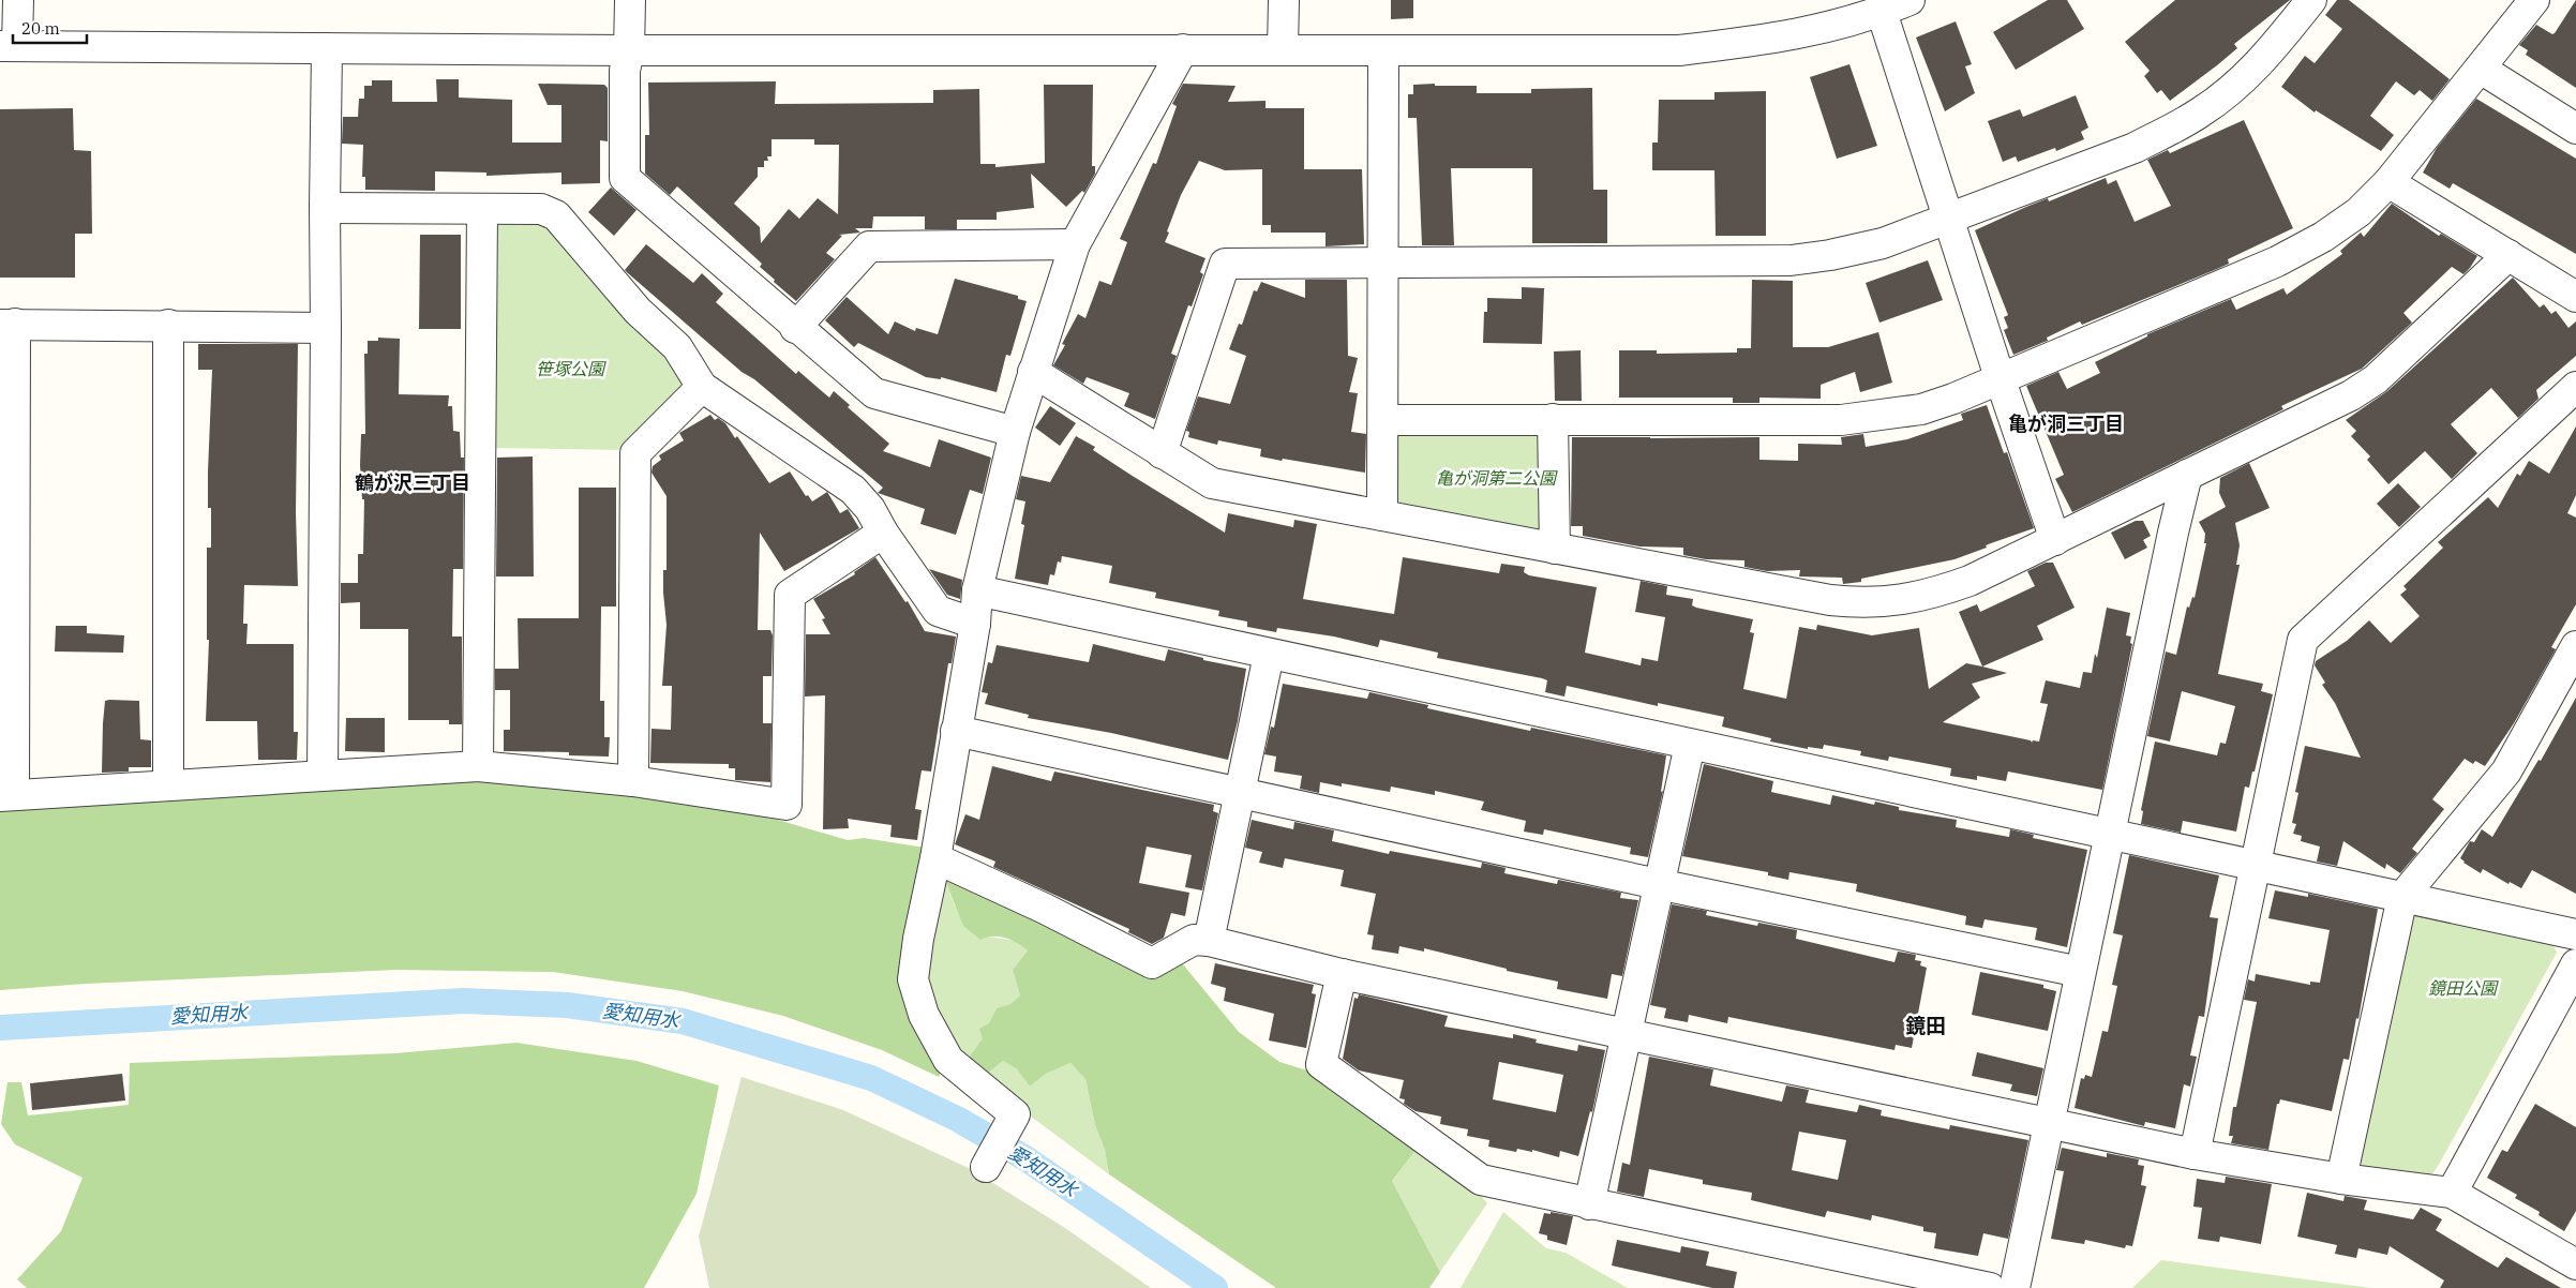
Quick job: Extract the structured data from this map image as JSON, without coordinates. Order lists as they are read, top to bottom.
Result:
{
  "districts": ["亀が洞三丁目", "鶴が沢三丁目", "鏡田"],
  "water": ["愛知用水"],
  "parks": ["笹塚公園", "亀が洞第二公園", "鏡田公園"],
  "scale_bar": "20 m"
}
